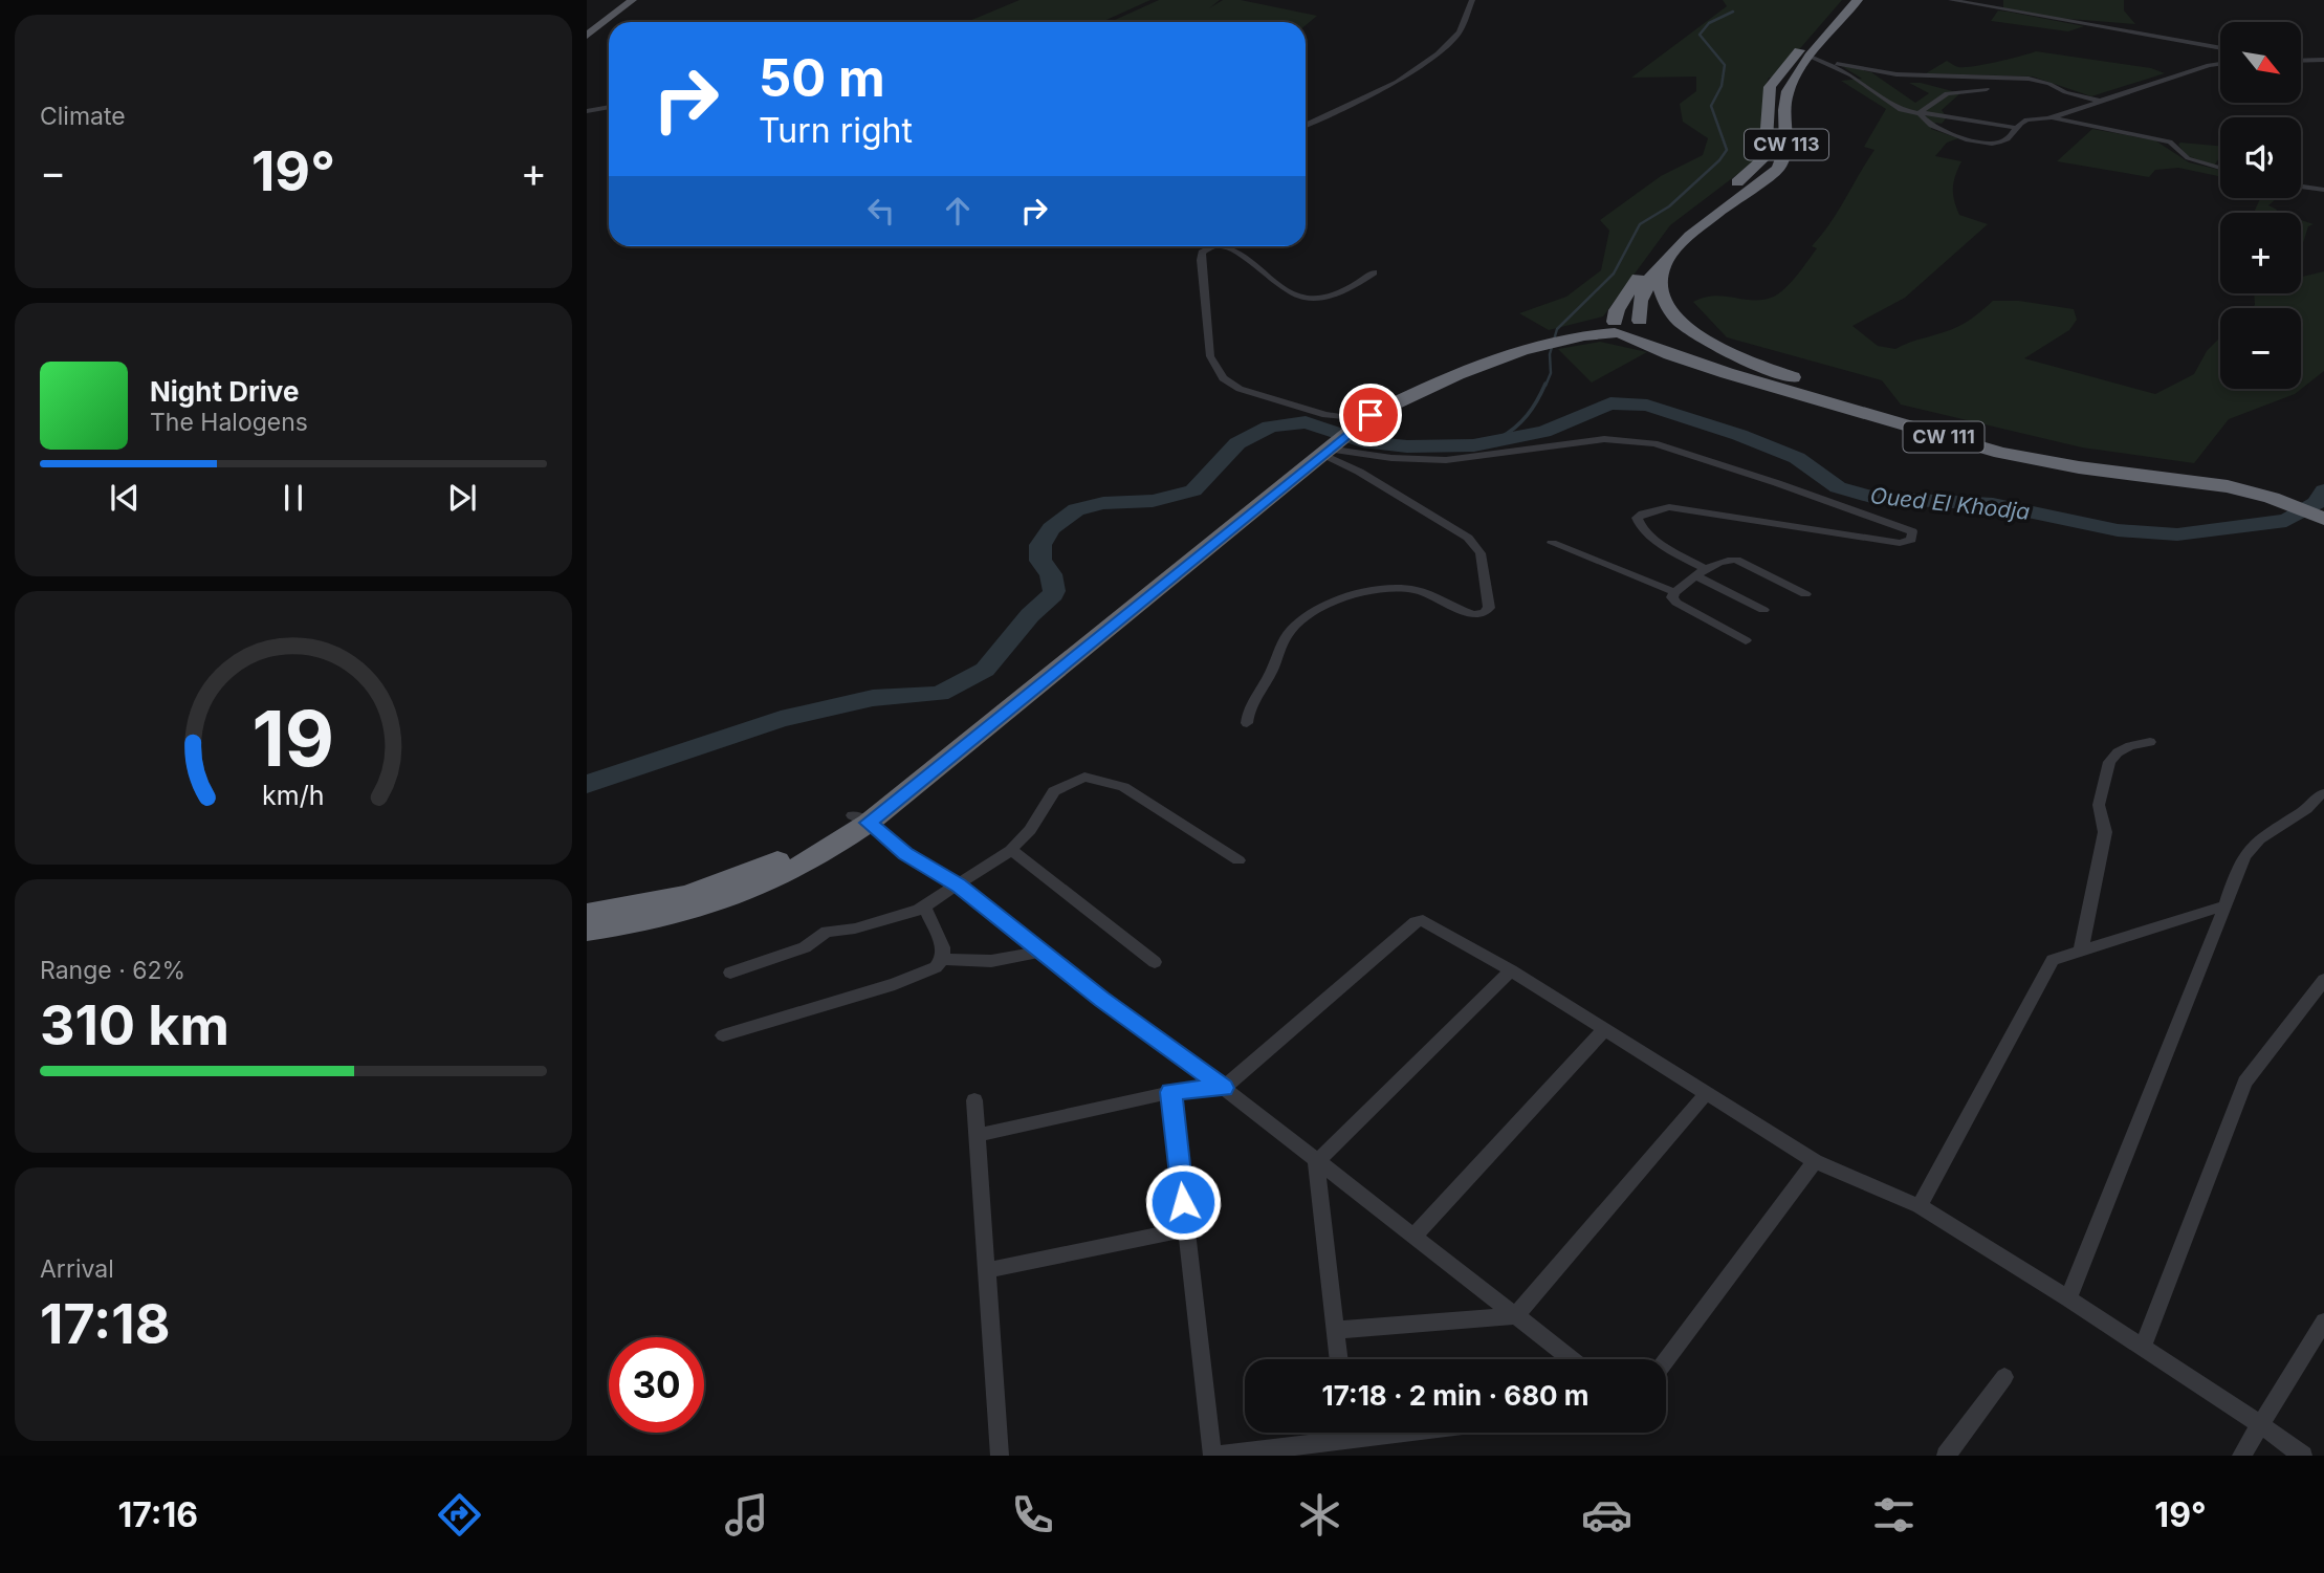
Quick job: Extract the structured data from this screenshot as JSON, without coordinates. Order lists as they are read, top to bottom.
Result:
{
  "streets": {
    "highway": ["CW 113", "CW 111"]
  },
  "water": ["Oued El Khodja"],
  "north": "bottom right",
  "page": {
    "tile": [
      "Climate",
      ["Range · 62%", "310 km"],
      ["Arrival", "17:18"]
    ],
    "map_buttons": ["+", "−"],
    "turn": ["50 m", "Turn right"],
    "heat": ["−", "19°", "+"],
    "song": ["Night Drive", "The Halogens"],
    "limit": "30",
    "trip": "17:18 · 2 min · 680 m",
    "tabs": ["17:16", "19°"],
    "gauge": ["19", "km/h"]
  }
}
